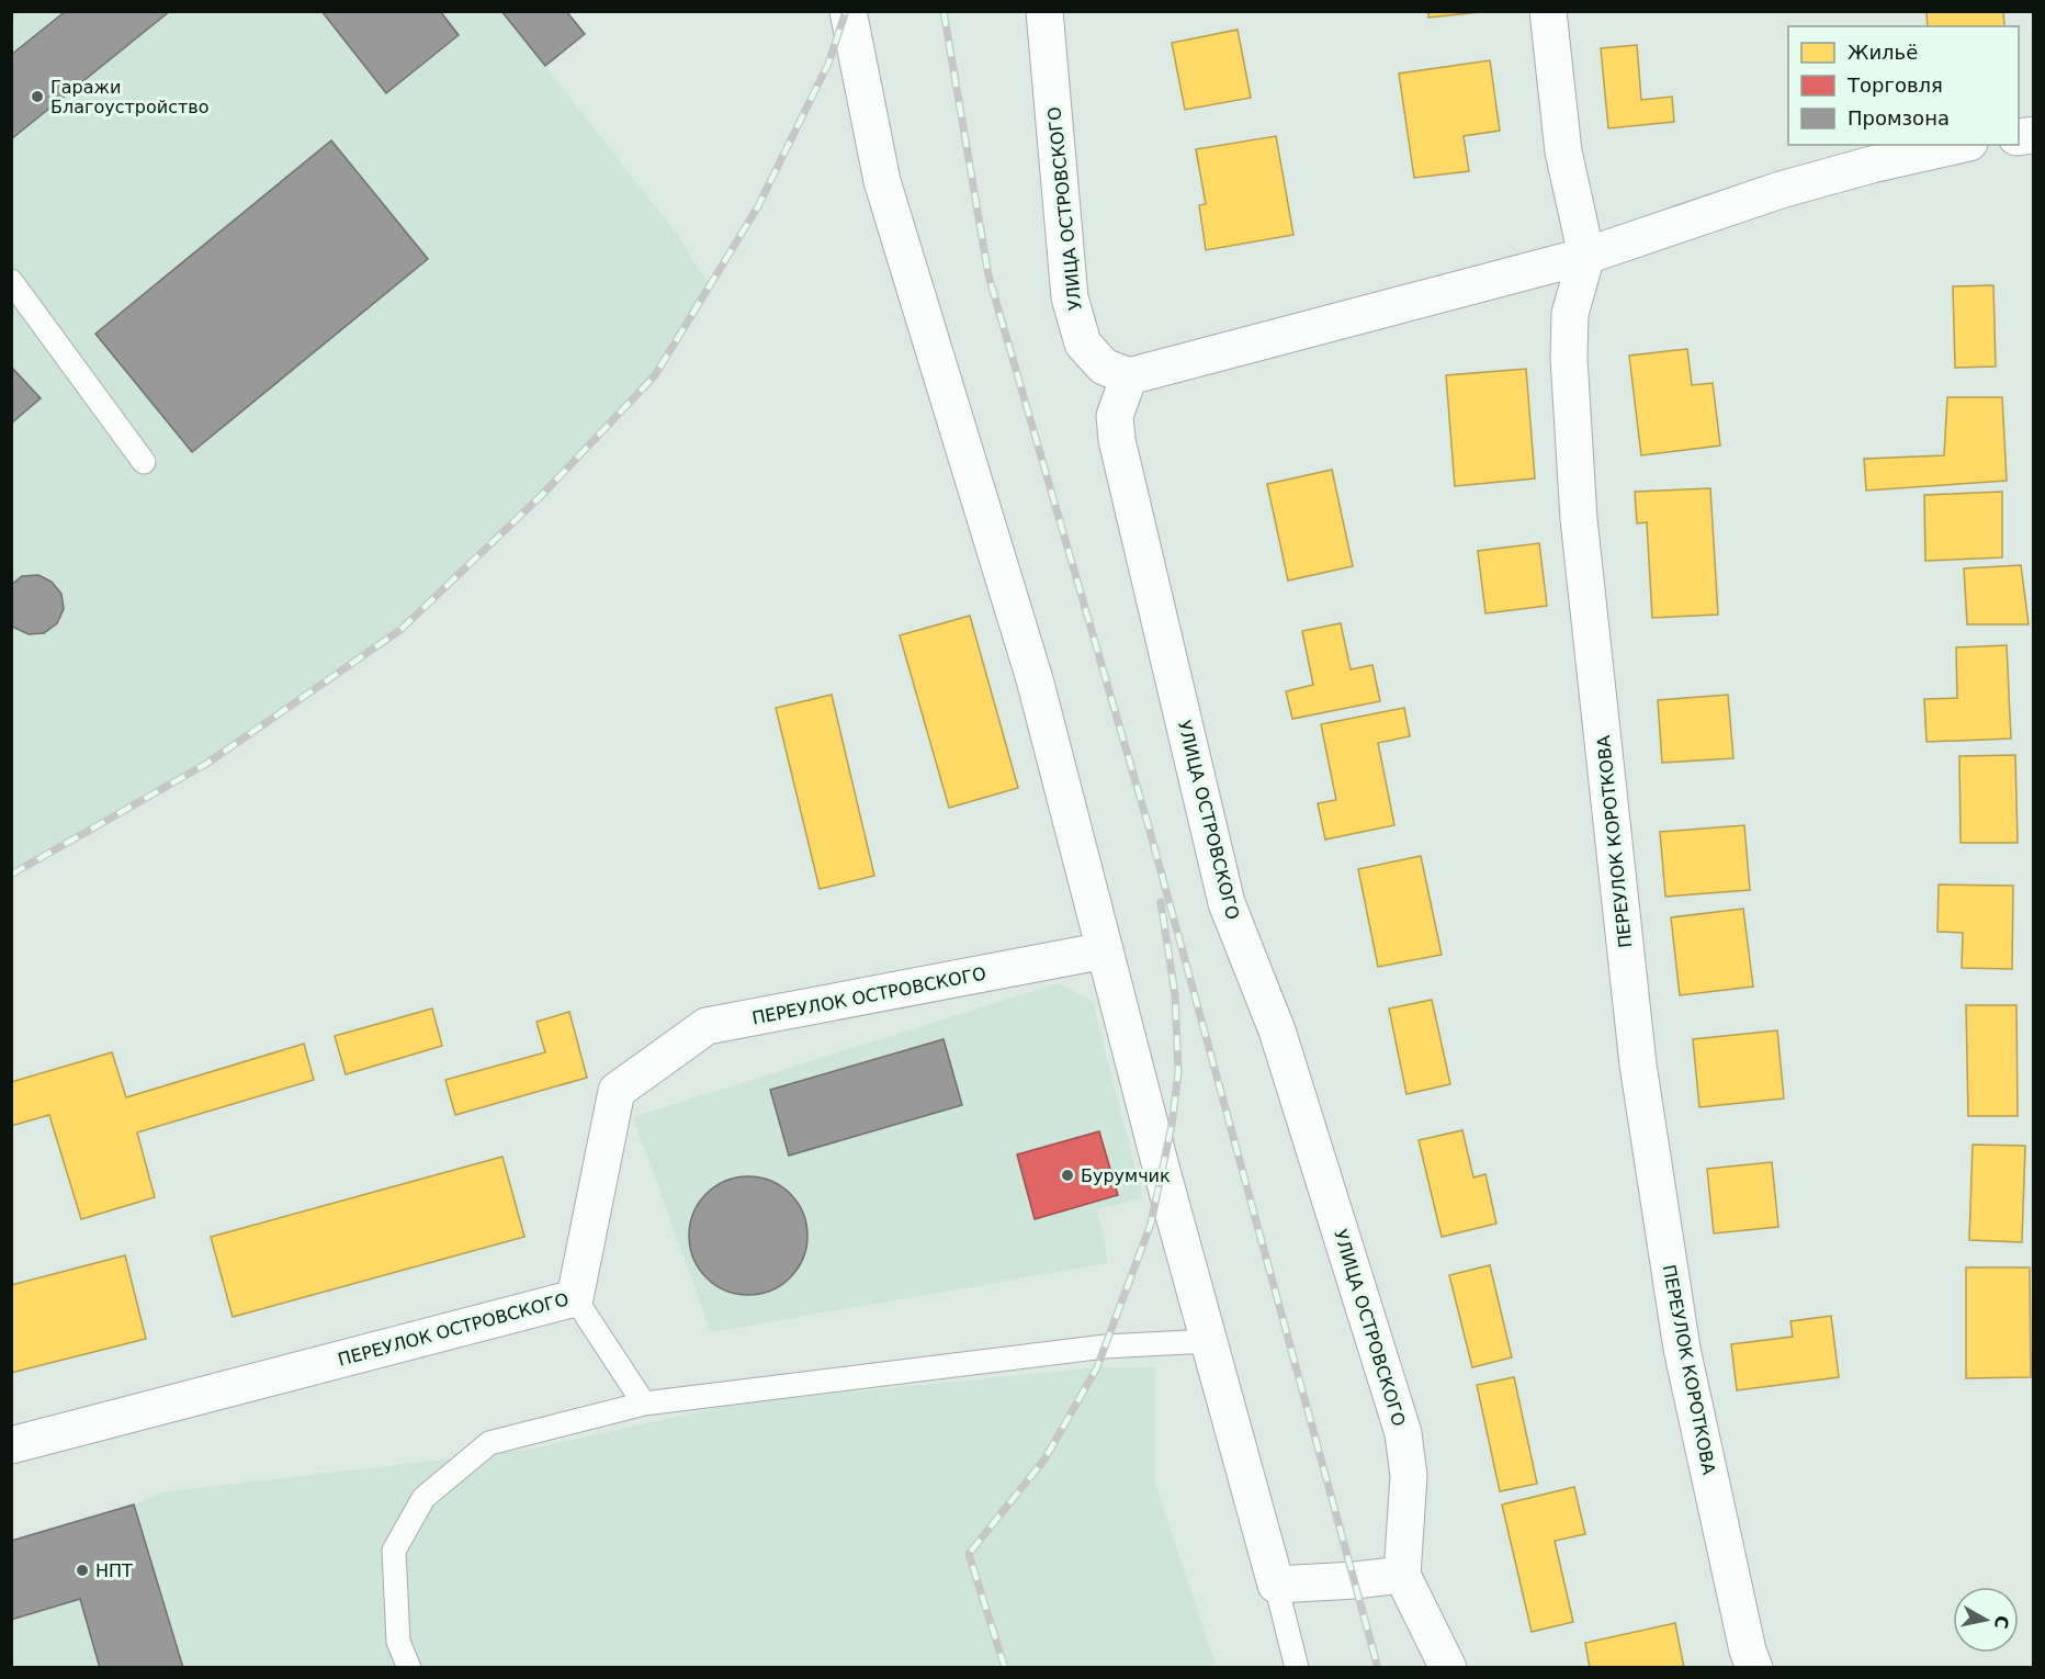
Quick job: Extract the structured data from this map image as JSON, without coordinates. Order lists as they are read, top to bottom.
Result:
{
  "streets": {
    "street": ["УЛИЦА ОСТРОВСКОГО", "ПЕРЕУЛОК КОРОТКОВА", "ПЕРЕУЛОК ОСТРОВСКОГО"]
  },
  "places": ["Гаражи Благоустройство", "Бурумчик", "НПТ"],
  "legend": ["Жильё", "Торговля", "Промзона"],
  "north": "right"
}
